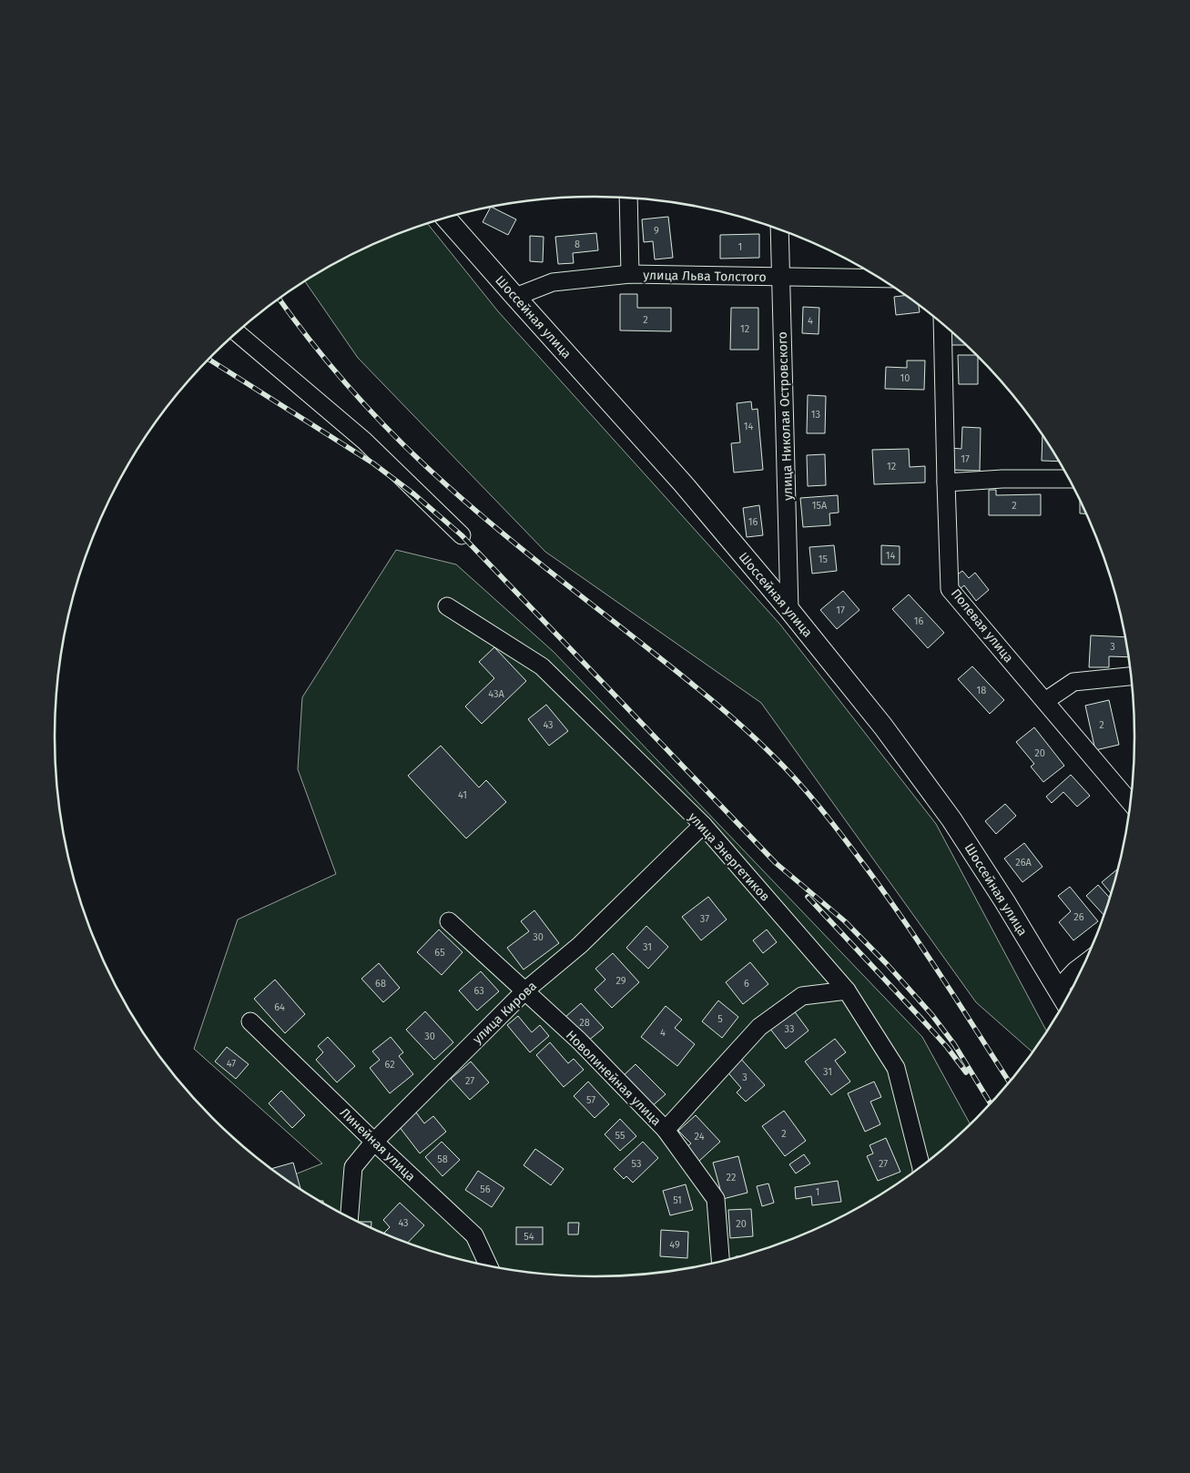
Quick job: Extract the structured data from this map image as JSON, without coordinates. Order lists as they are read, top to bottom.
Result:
{
  "streets": {
    "main road": ["Шоссейная улица"],
    "street": [
      "улица Льва Толстого",
      "улица Николая Островского",
      "Полевая улица",
      "улица Энергетиков",
      "улица Кирова",
      "Новолинейная улица",
      "Линейная улица"
    ]
  },
  "crossings": [
    ["улица Льва Толстого", "Шоссейная улица"],
    ["улица Льва Толстого", "улица Николая Островского"],
    ["Шоссейная улица", "улица Николая Островского"],
    ["улица Энергетиков", "улица Кирова"],
    ["улица Кирова", "Новолинейная улица"],
    ["улица Кирова", "Линейная улица"]
  ],
  "house_numbers": [
    "9",
    "8",
    "1",
    "2",
    "4",
    "12",
    "10",
    "13",
    "14",
    "17",
    "12",
    "15А",
    "2",
    "16",
    "14",
    "15",
    "17",
    "16",
    "3",
    "18",
    "43А",
    "43",
    "2",
    "20",
    "41",
    "26А",
    "26",
    "37",
    "30",
    "31",
    "65",
    "29",
    "68",
    "6",
    "63",
    "64",
    "5",
    "28",
    "33",
    "4",
    "30",
    "47",
    "62",
    "31",
    "3",
    "27",
    "57",
    "2",
    "55",
    "24",
    "58",
    "53",
    "27",
    "22",
    "56",
    "1",
    "51",
    "43",
    "20",
    "54",
    "49"
  ]
}
